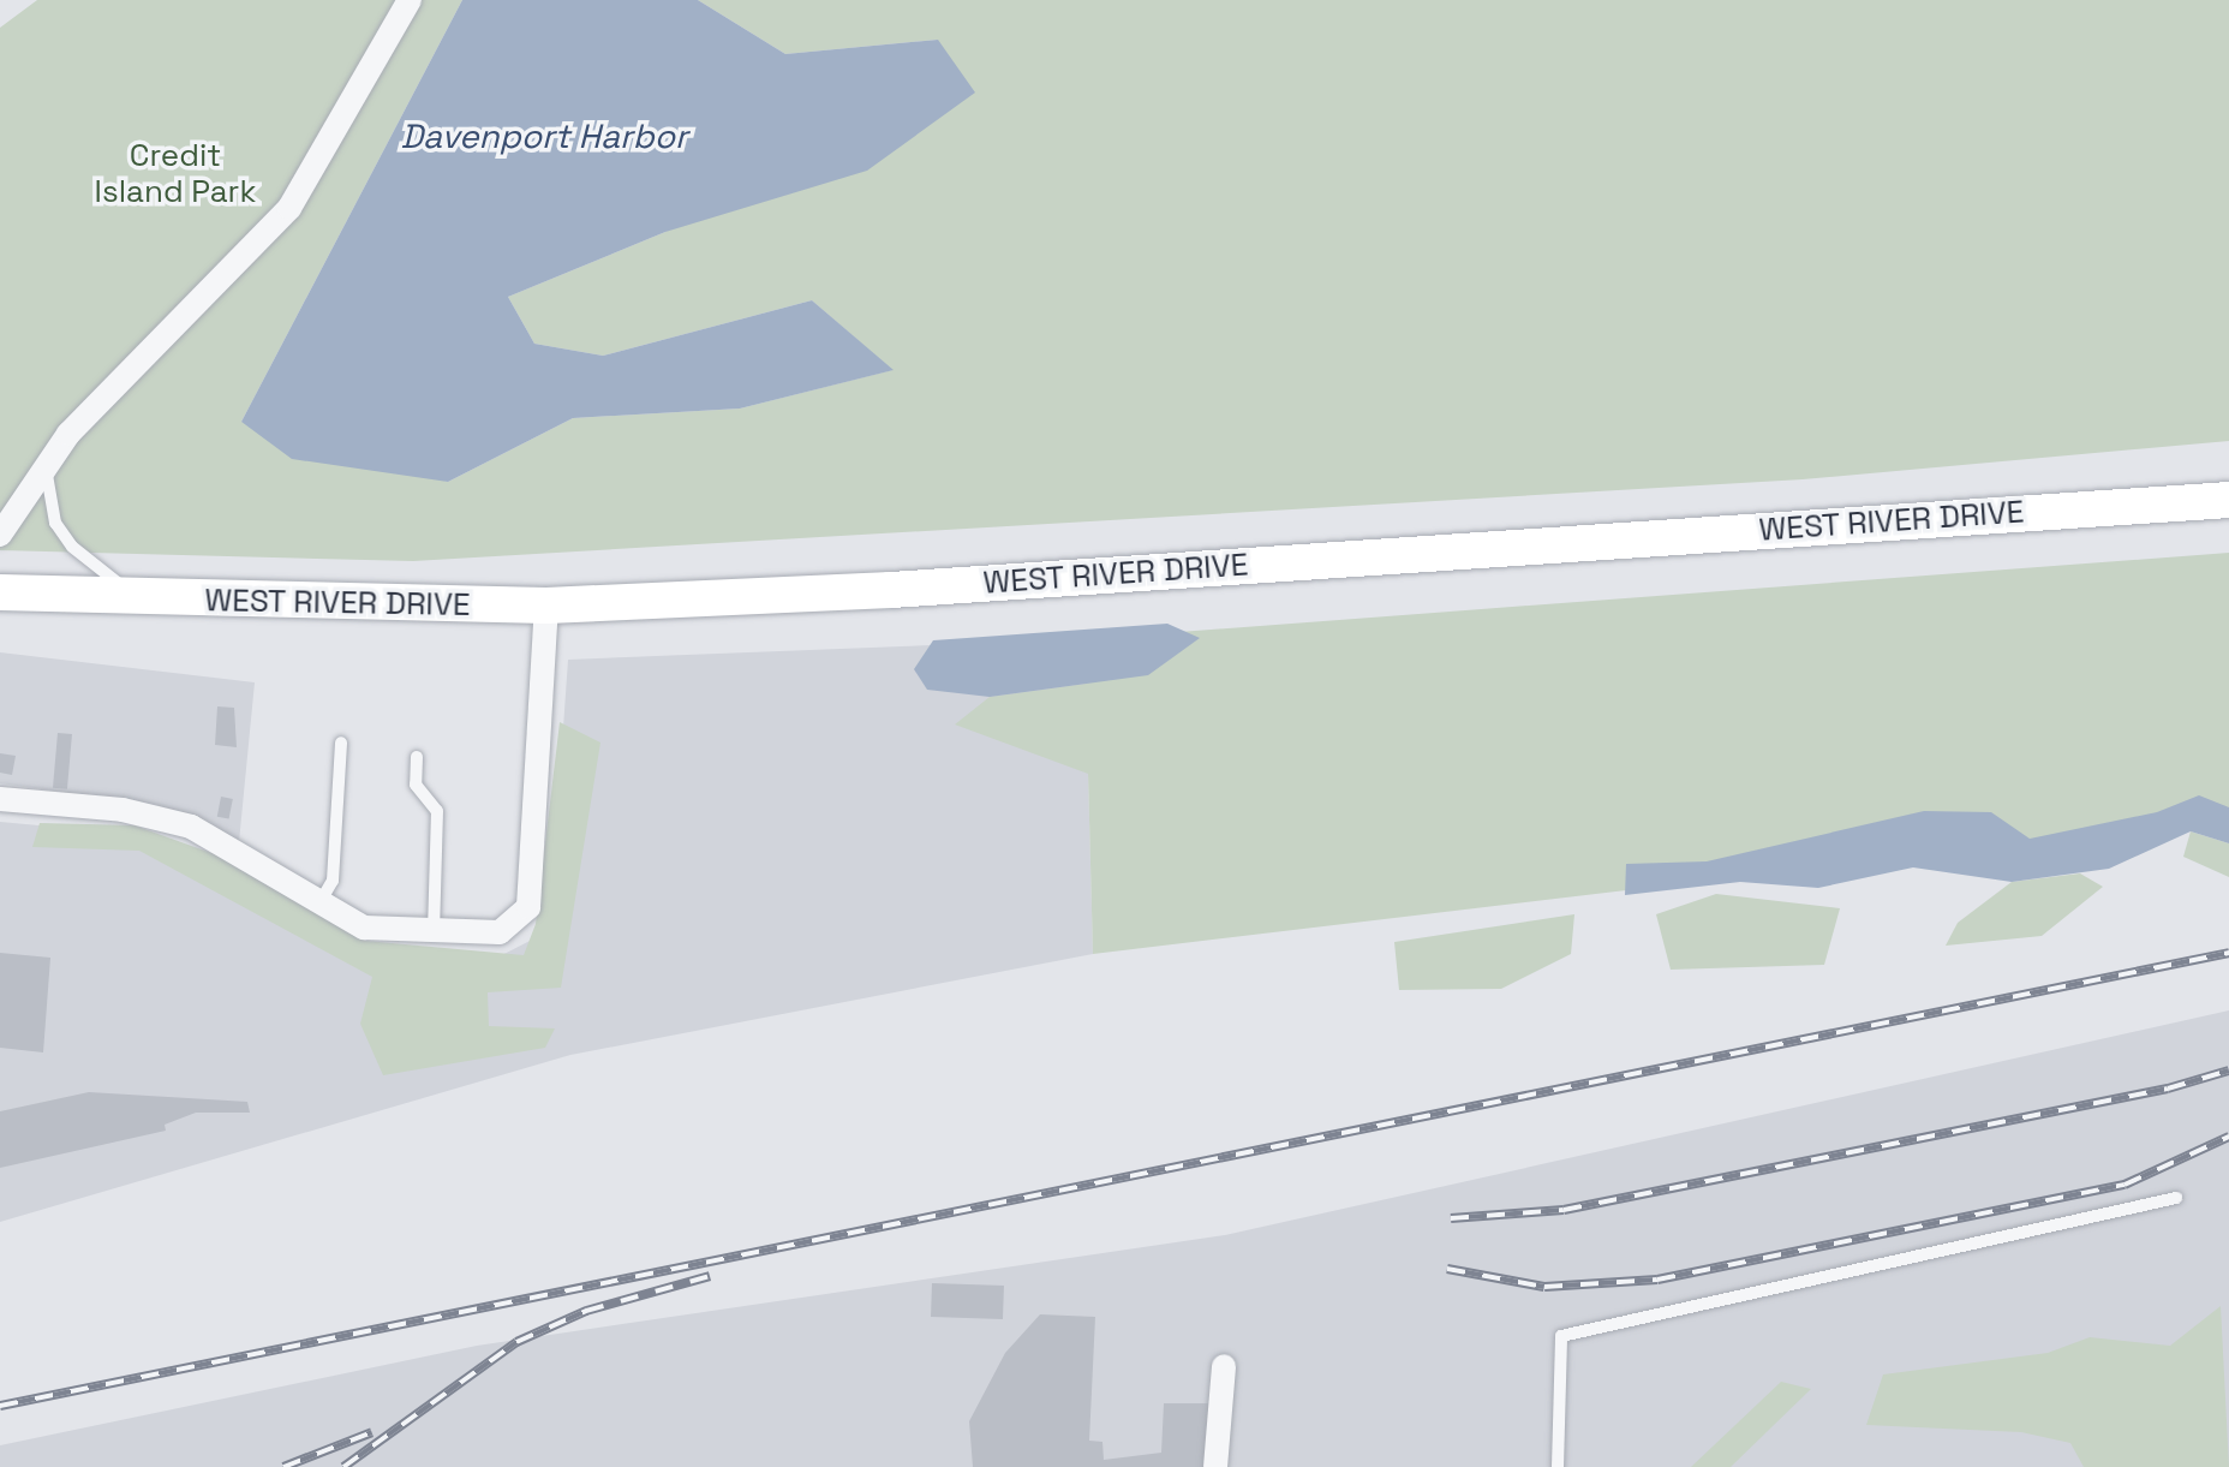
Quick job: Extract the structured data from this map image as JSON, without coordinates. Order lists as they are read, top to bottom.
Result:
{
  "streets": {
    "main road": ["WEST RIVER DRIVE"]
  },
  "water": ["Davenport Harbor"],
  "parks": ["Credit Island Park"]
}
